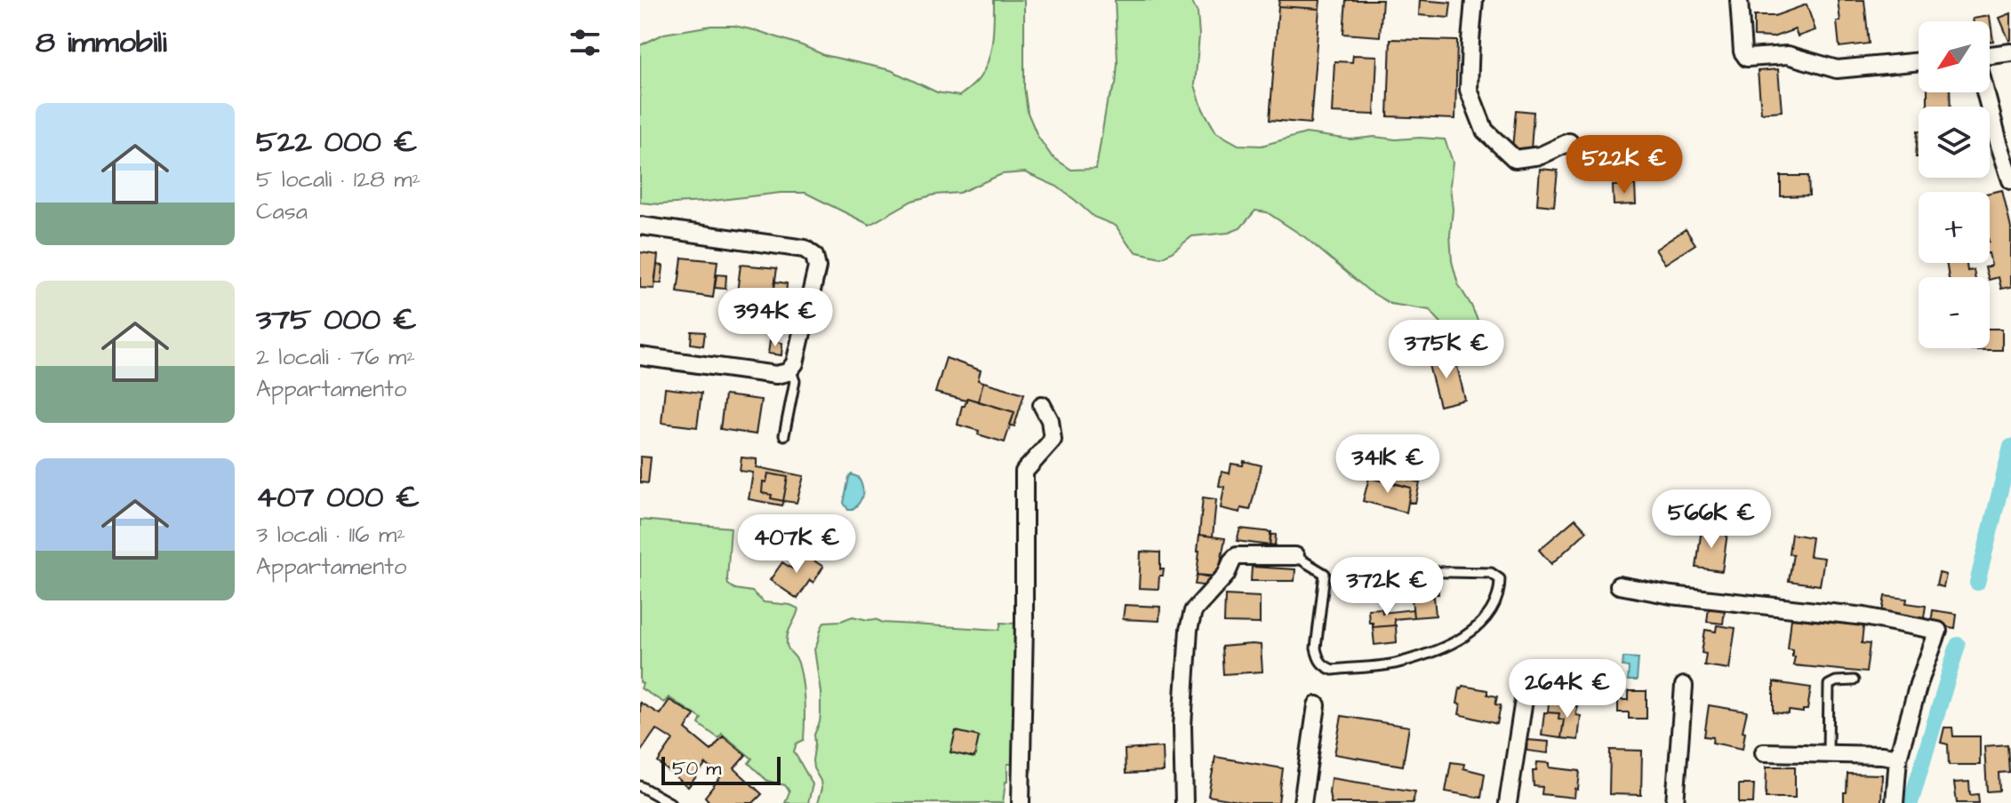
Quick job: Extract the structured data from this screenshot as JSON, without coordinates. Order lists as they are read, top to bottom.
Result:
{
  "scale_bar": "50 m",
  "north": "bottom left",
  "page": {
    "heading": "8 immobili",
    "map_buttons": ["+", "−"],
    "list": [
      {
        "name": "522 000 €",
        "note": "5 locali · 128 m² · Casa"
      },
      {
        "name": "375 000 €",
        "note": "2 locali · 76 m² · Appartamento"
      },
      {
        "name": "407 000 €",
        "note": "3 locali · 116 m² · Appartamento"
      }
    ],
    "price": [
      "522K €",
      "394K €",
      "375K €",
      "341K €",
      "566K €",
      "407K €",
      "372K €",
      "264K €"
    ],
    "scale": "50 m"
  }
}
